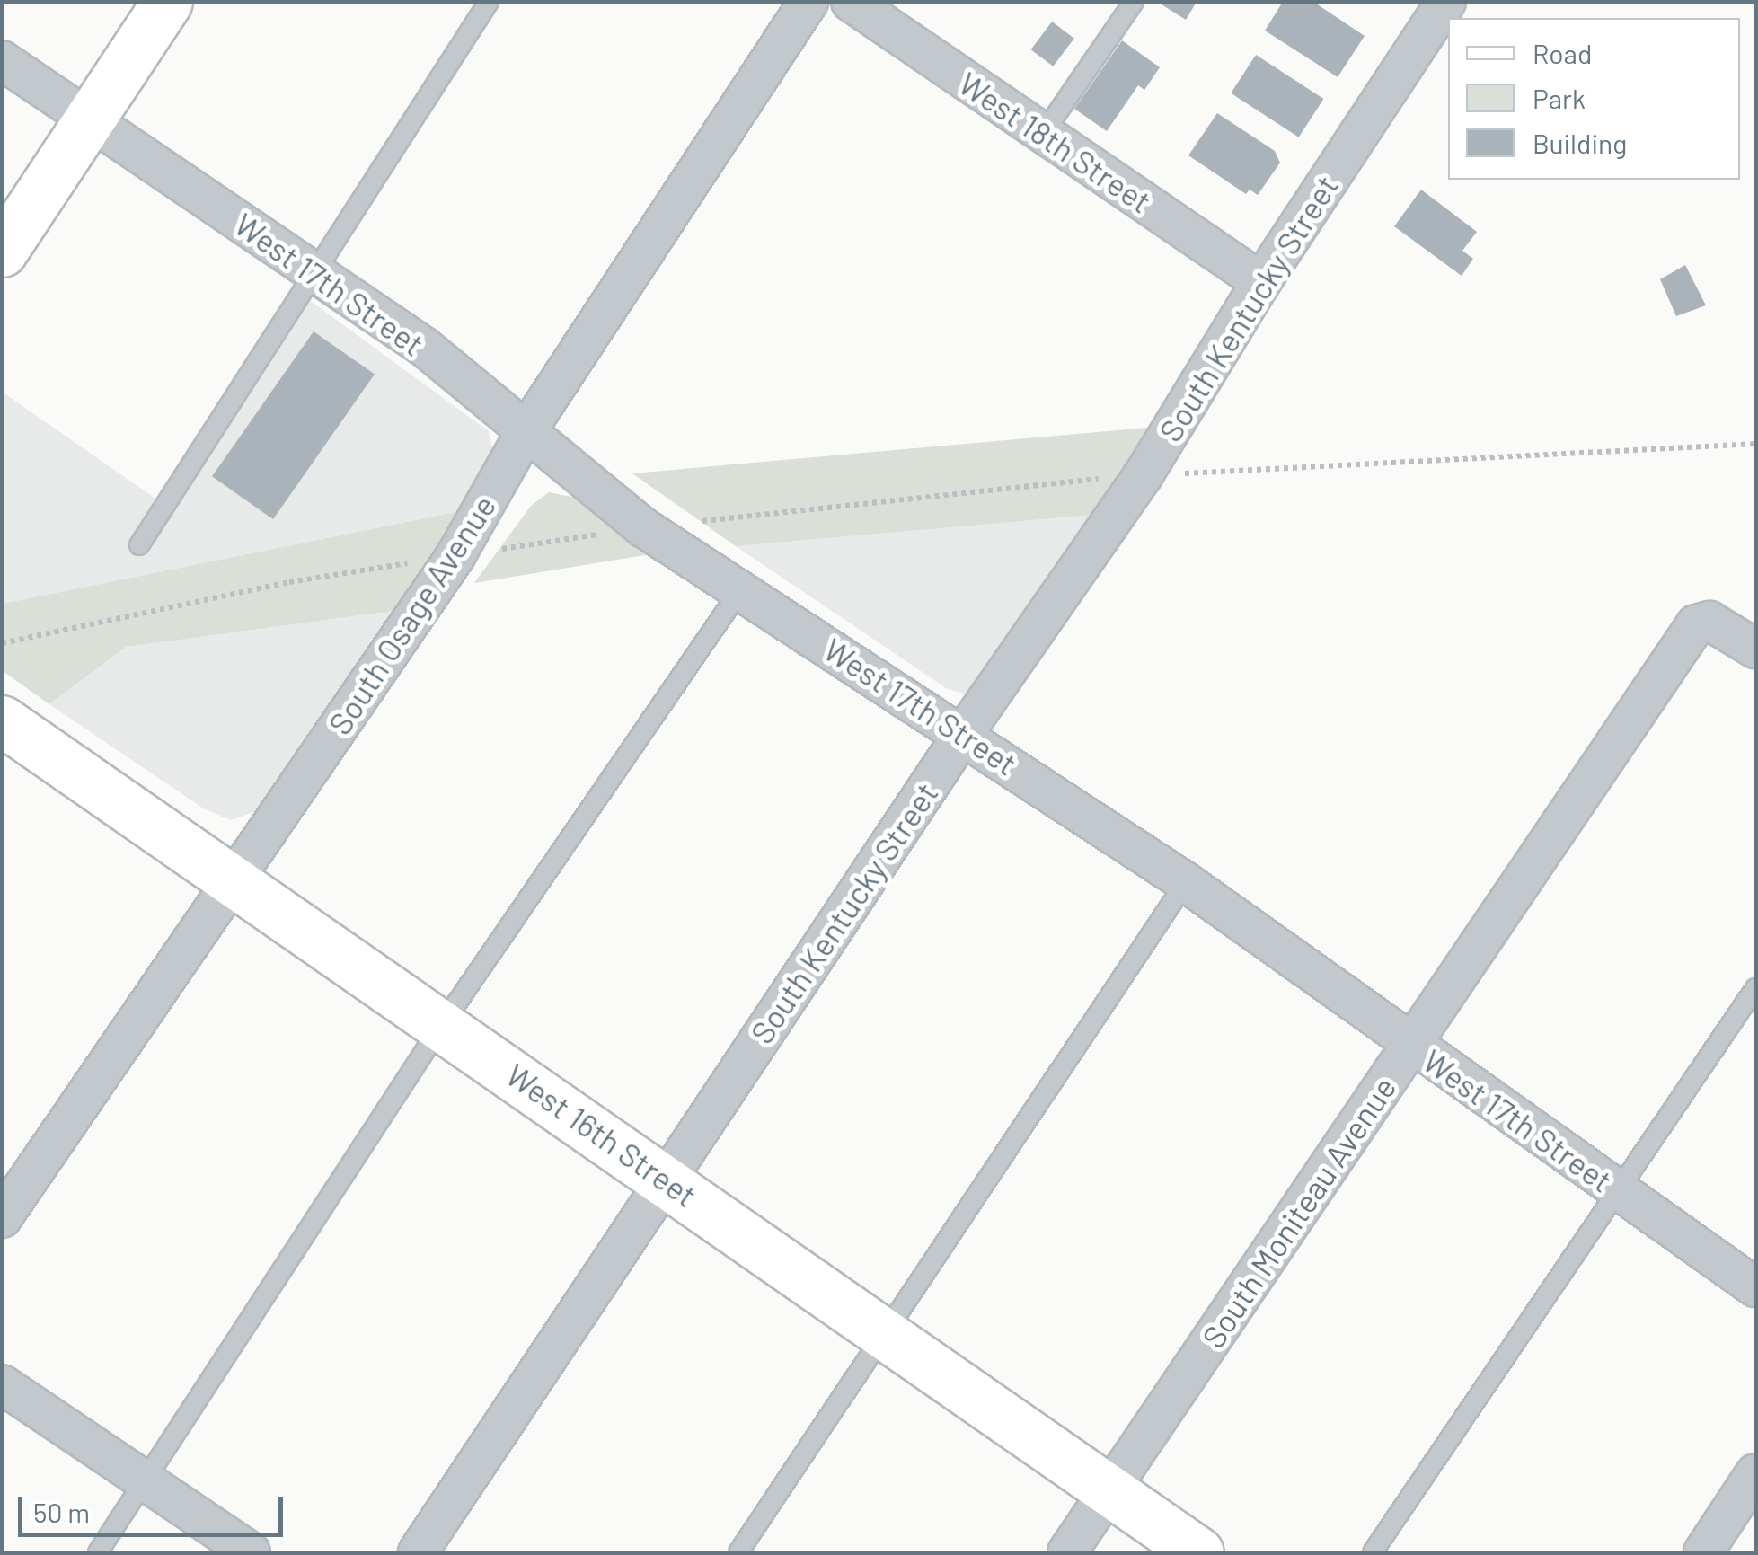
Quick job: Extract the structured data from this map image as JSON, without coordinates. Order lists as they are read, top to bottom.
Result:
{
  "streets": {
    "main road": ["West 16th Street"],
    "street": [
      "West 18th Street",
      "West 17th Street",
      "South Kentucky Street",
      "South Osage Avenue",
      "South Moniteau Avenue"
    ]
  },
  "crossings": [
    ["West 18th Street", "South Kentucky Street"],
    ["West 17th Street", "South Kentucky Street"],
    ["West 17th Street", "South Osage Avenue"],
    ["West 17th Street", "South Moniteau Avenue"],
    ["South Kentucky Street", "West 16th Street"],
    ["South Osage Avenue", "West 16th Street"],
    ["West 16th Street", "South Moniteau Avenue"]
  ],
  "legend": ["Road", "Park", "Building"],
  "scale_bar": "50 m"
}
